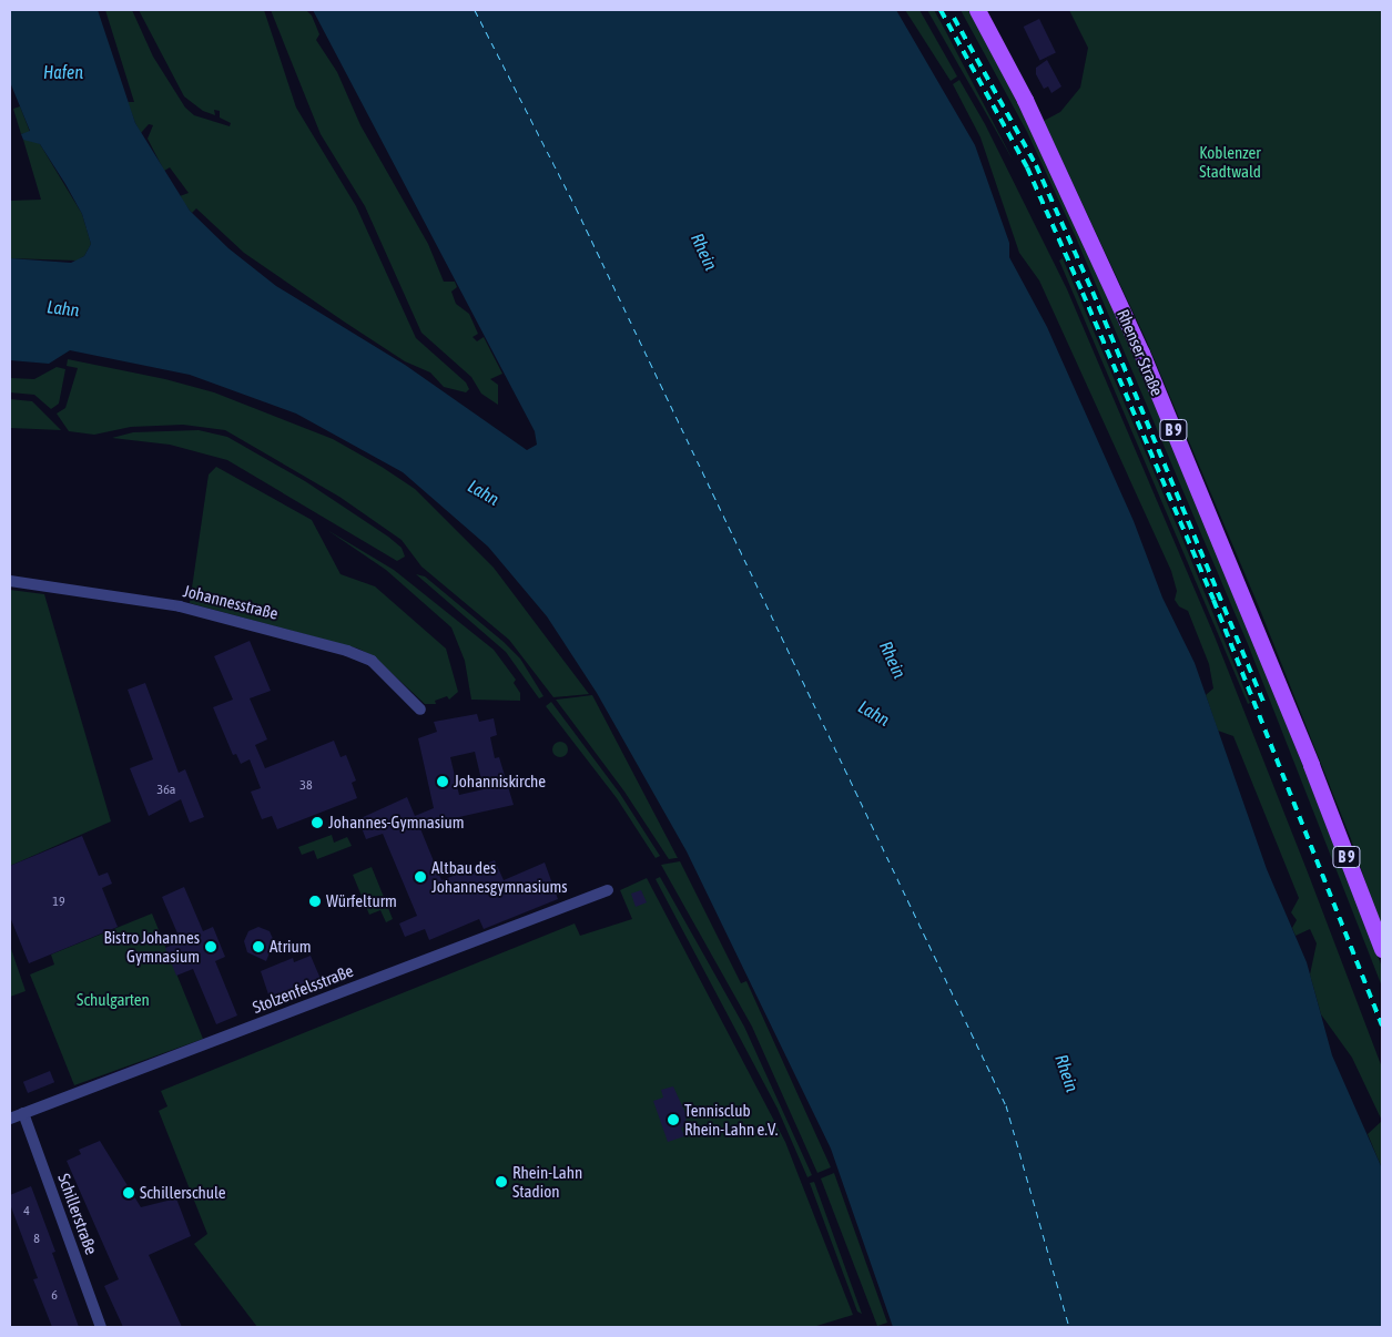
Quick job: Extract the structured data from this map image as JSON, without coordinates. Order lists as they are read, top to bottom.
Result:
{
  "streets": {
    "main road": ["Rhenser Straße", "B 9"],
    "street": ["Johannesstraße", "Stolzenfelsstraße", "Schillerstraße"]
  },
  "crossings": [
    ["Stolzenfelsstraße", "Schillerstraße"]
  ],
  "water": ["Hafen", "Rhein", "Lahn"],
  "parks": ["Koblenzer Stadtwald", "Schulgarten"],
  "places": [
    "Johanniskirche",
    "Johannes-Gymnasium",
    "Altbau des Johannesgymnasiums",
    "Würfelturm",
    "Bistro Johannes Gymnasium",
    "Atrium",
    "Tennisclub Rhein-Lahn e.V.",
    "Rhein-Lahn Stadion",
    "Schillerschule"
  ],
  "house_numbers": [
    "38",
    "36a",
    "19",
    "4",
    "8",
    "6"
  ]
}
